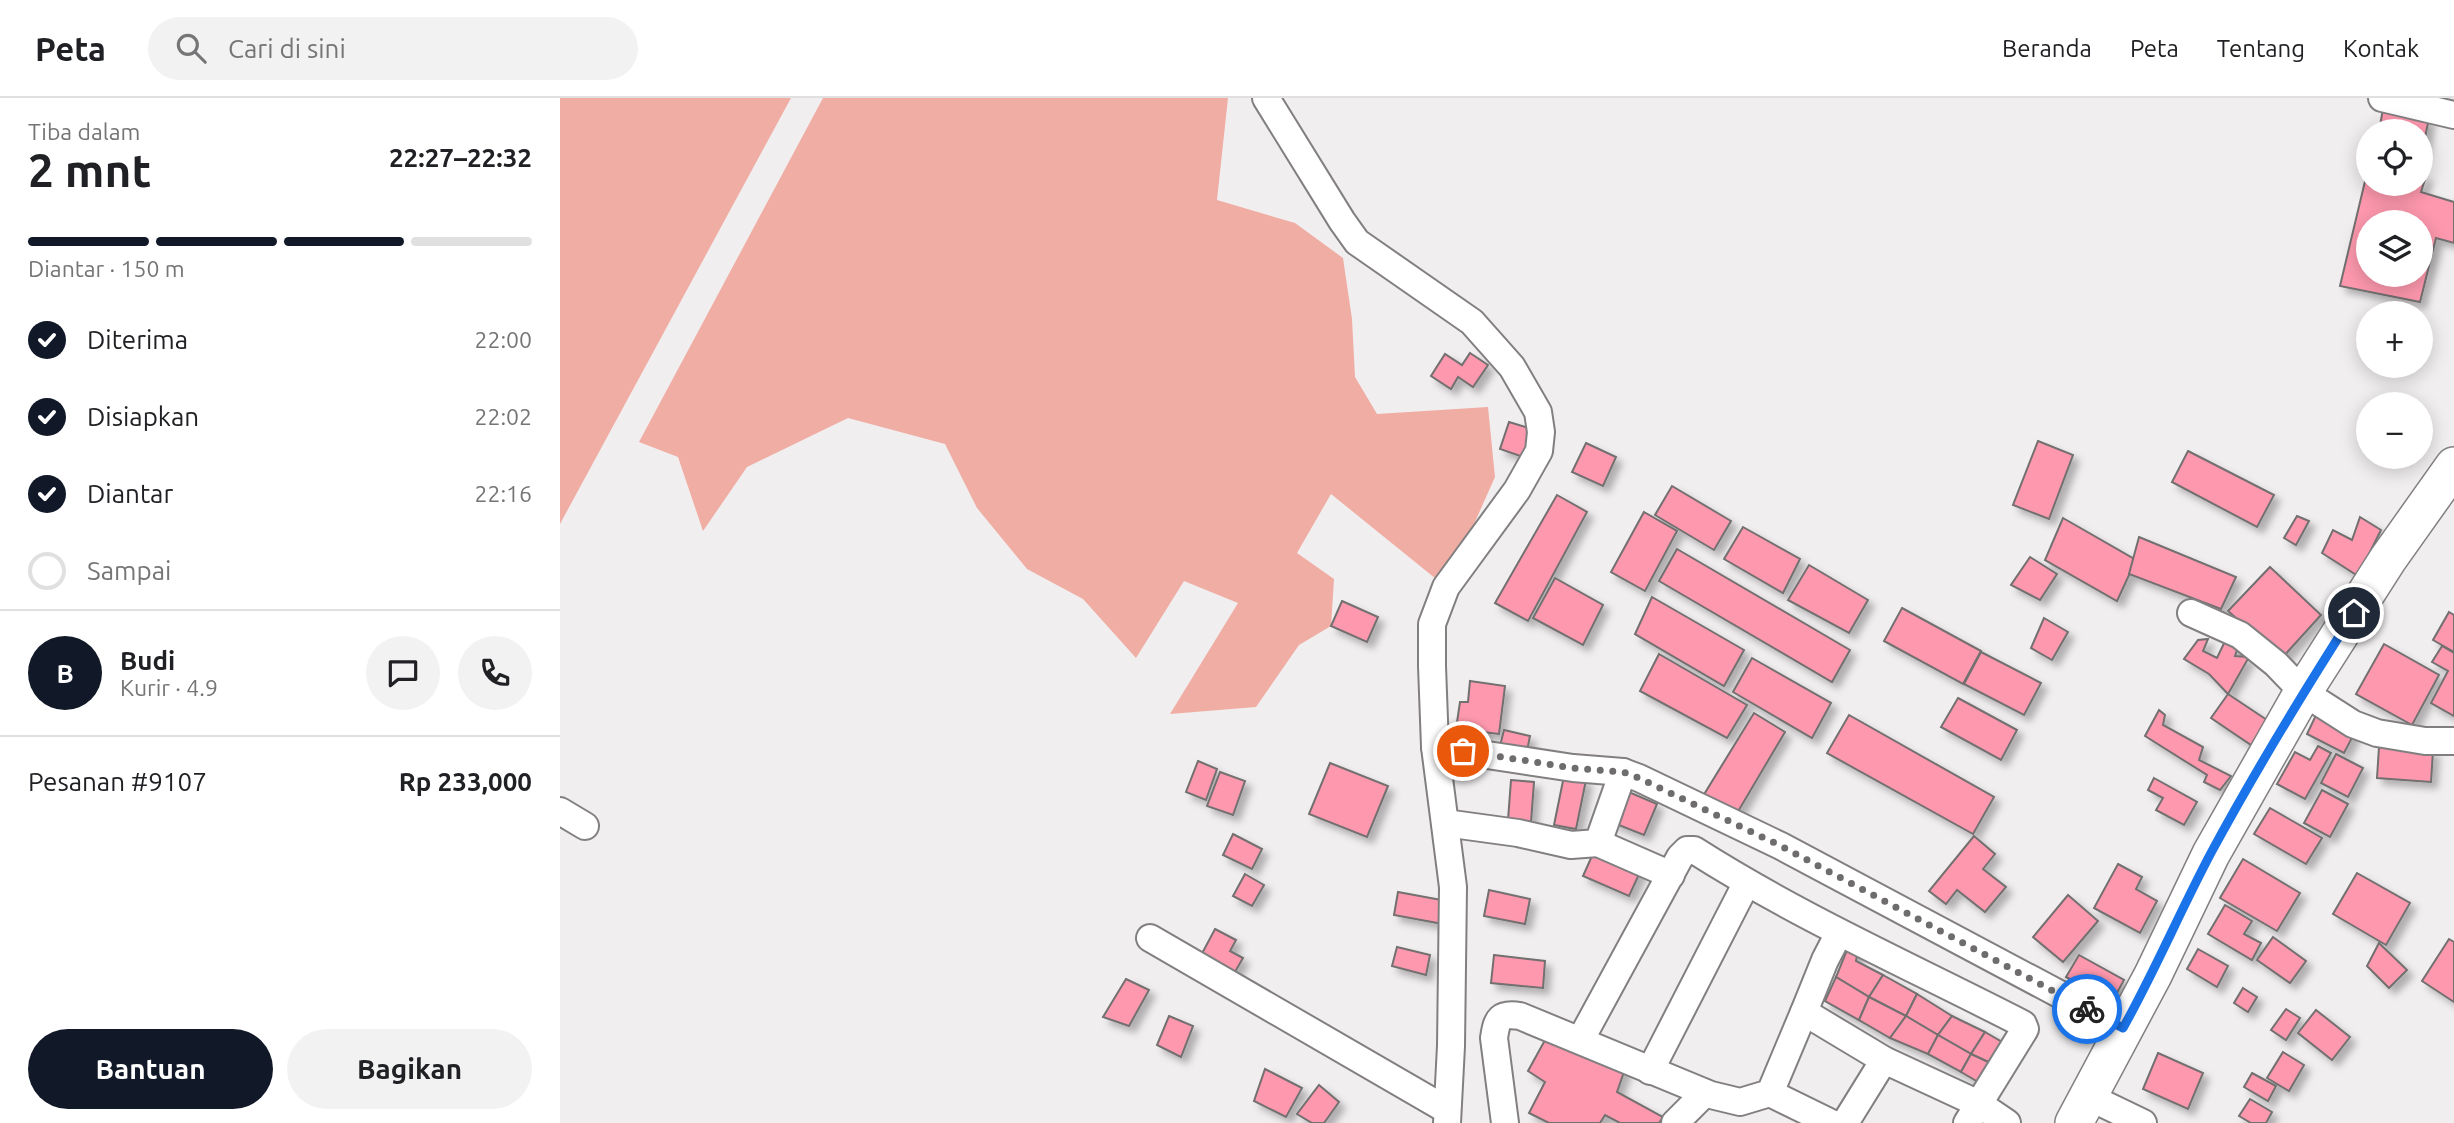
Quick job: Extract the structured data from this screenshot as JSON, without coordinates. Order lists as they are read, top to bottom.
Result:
{
  "page": {
    "header": "Peta",
    "search": "Cari di sini",
    "nav": [
      "Beranda",
      "Peta",
      "Tentang",
      "Kontak"
    ],
    "heading": ["2 mnt", "Tiba dalam", "22:27–22:32"],
    "panel": [
      "Budi",
      "Kurir · 4.9",
      "Pesanan #9107",
      "Rp 233,000"
    ],
    "map_buttons": ["+", "−"],
    "bar": "Diantar · 150 m",
    "list": [
      ["Diterima", "22:00"],
      ["Disiapkan", "22:02"],
      ["Diantar", "22:16"],
      "Sampai"
    ],
    "round": "B",
    "buttons": ["Bantuan", "Bagikan"]
  }
}
